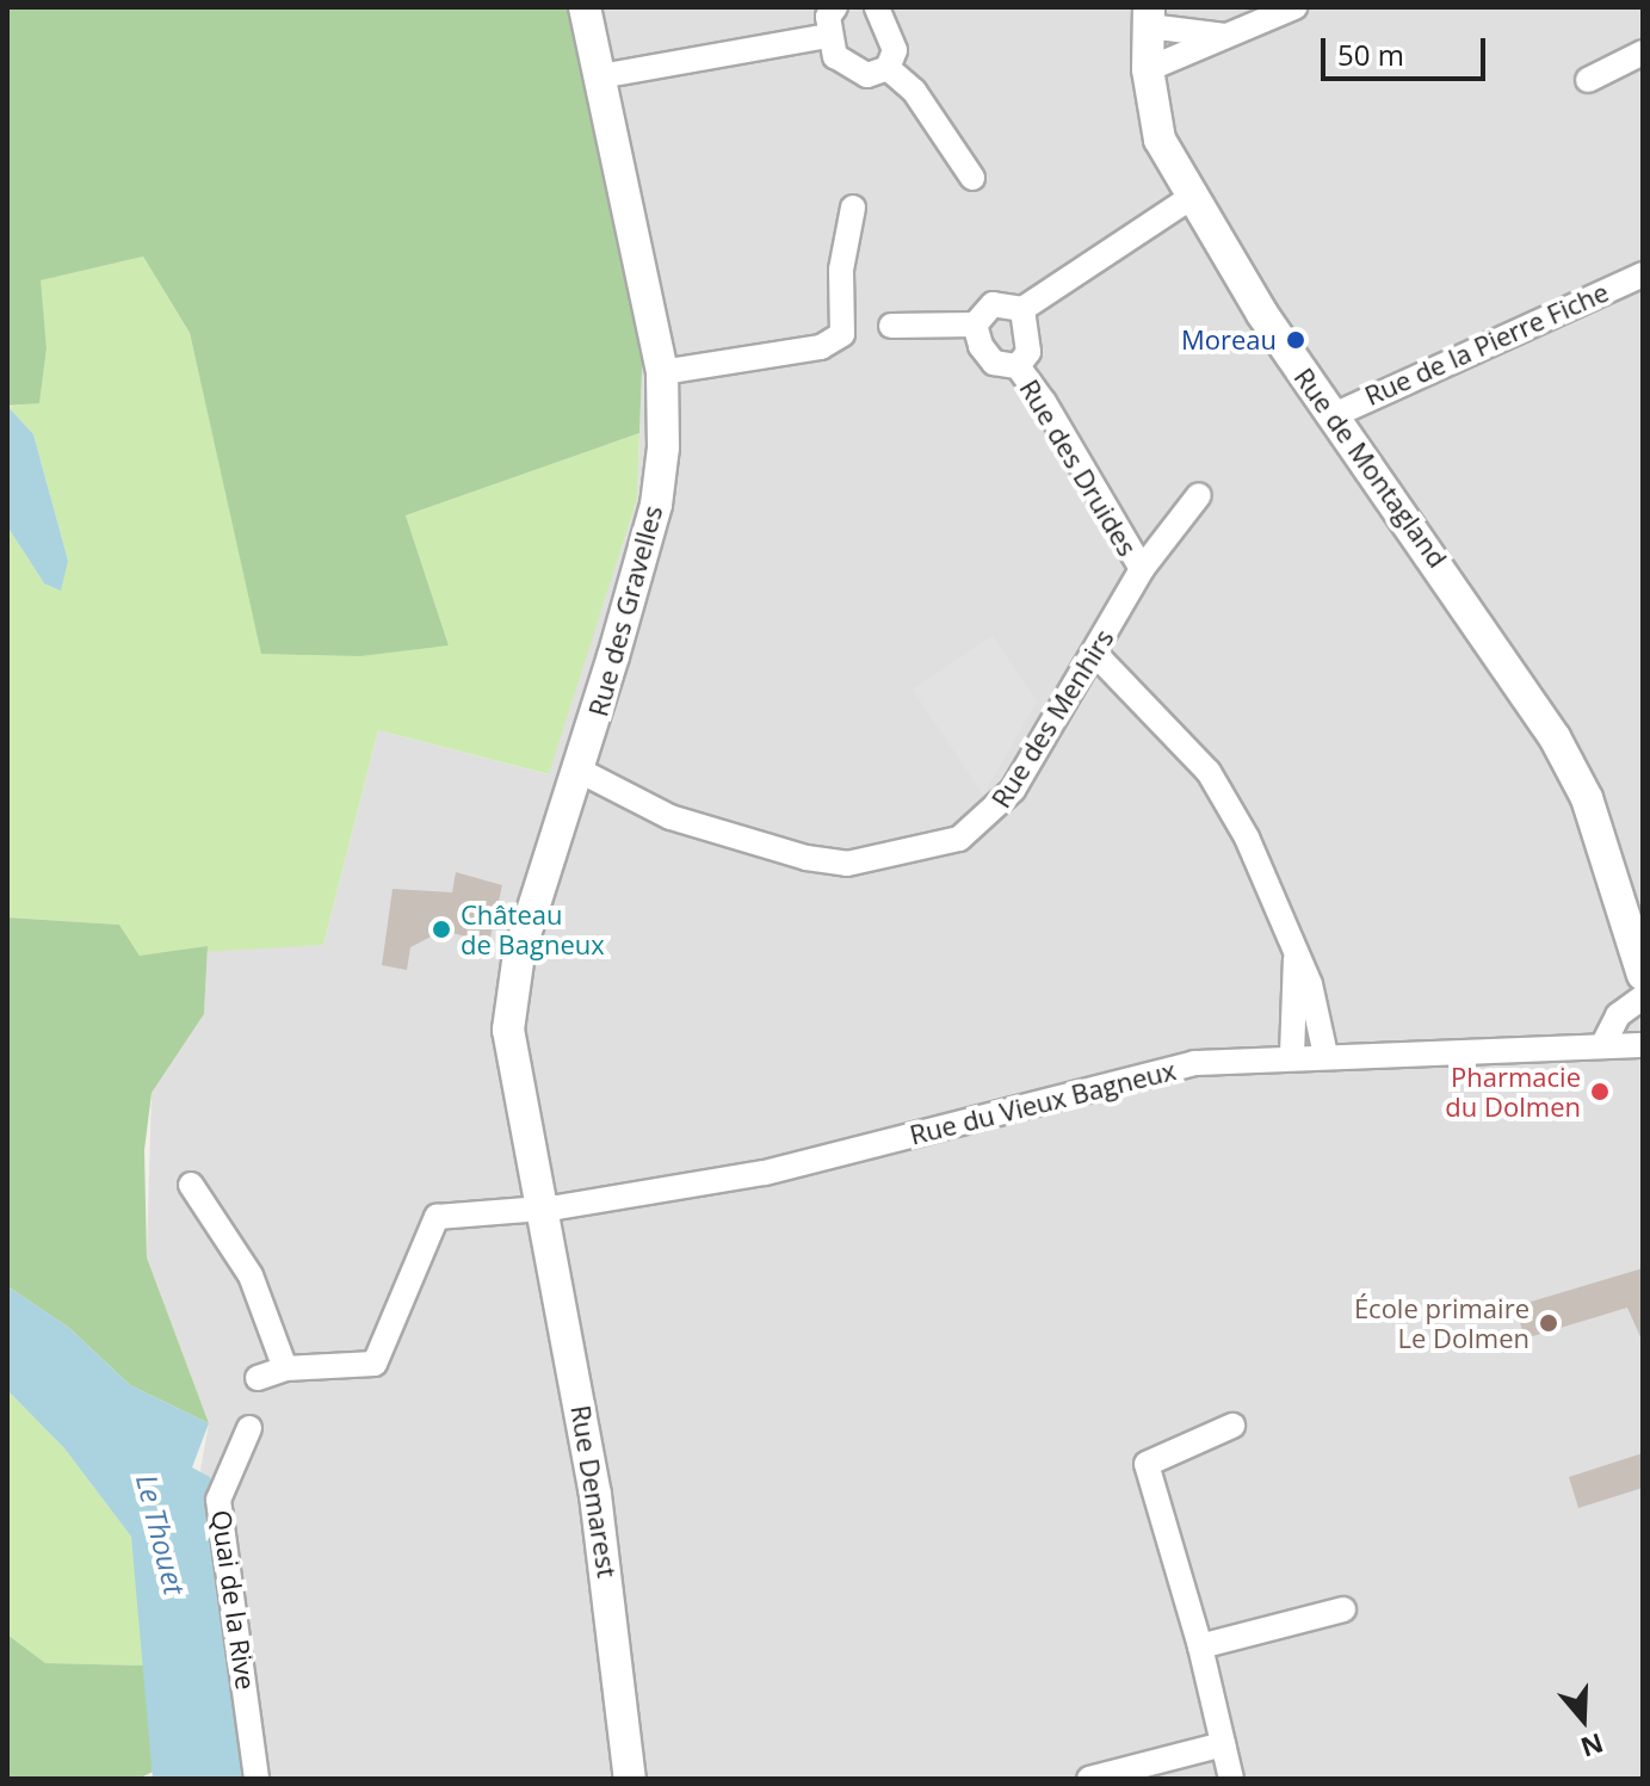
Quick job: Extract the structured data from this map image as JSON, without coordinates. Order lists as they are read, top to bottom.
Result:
{
  "streets": {
    "street": [
      "Rue de la Pierre Fiche",
      "Rue des Druides",
      "Rue de Montagland",
      "Rue des Gravelles",
      "Rue des Menhirs",
      "Rue du Vieux Bagneux",
      "Rue Demarest",
      "Quai de la Rive"
    ]
  },
  "crossings": [
    ["Rue de la Pierre Fiche", "Rue de Montagland"],
    ["Rue des Druides", "Rue des Menhirs"],
    ["Rue des Gravelles", "Rue des Menhirs"],
    ["Rue des Gravelles", "Rue du Vieux Bagneux"],
    ["Rue des Gravelles", "Rue Demarest"],
    ["Rue du Vieux Bagneux", "Rue Demarest"]
  ],
  "water": ["Le Thouet"],
  "places": [
    "Moreau",
    "Château de Bagneux",
    "Pharmacie du Dolmen",
    "École primaire Le Dolmen"
  ],
  "scale_bar": "50 m",
  "north": "bottom"
}
